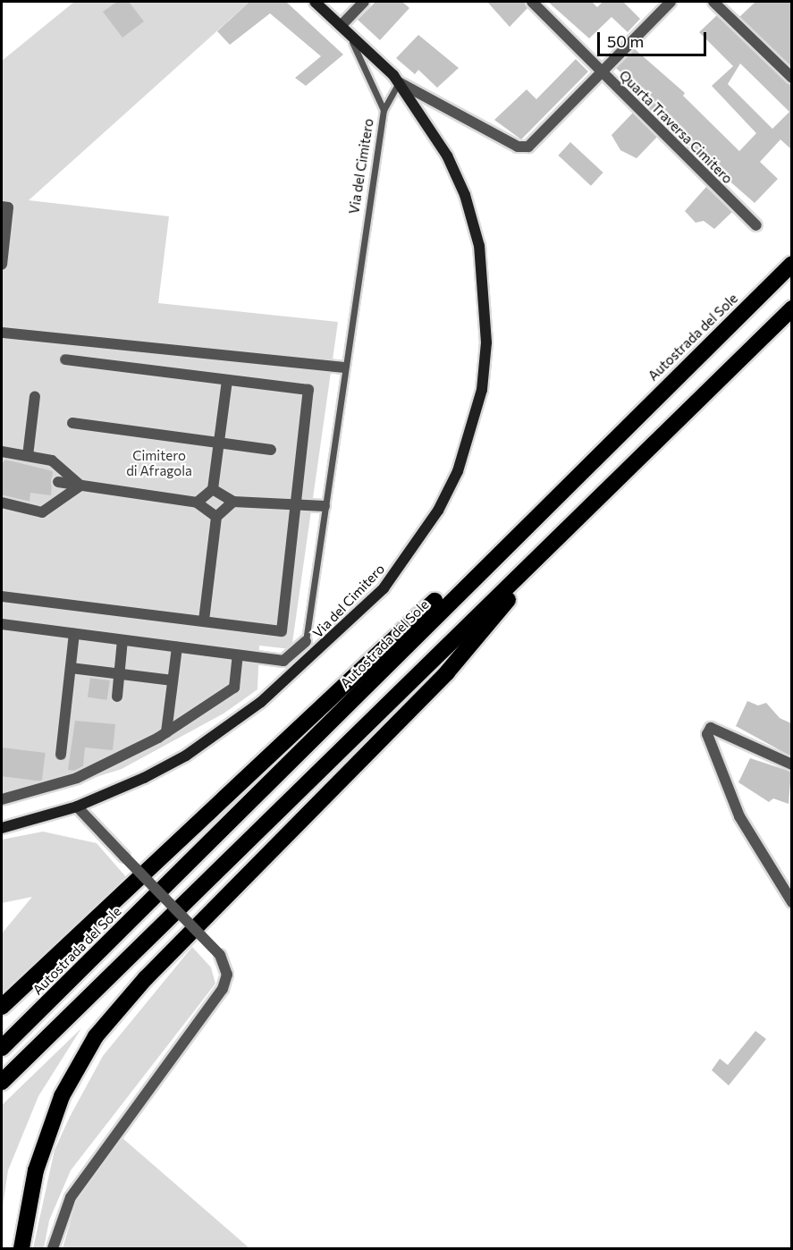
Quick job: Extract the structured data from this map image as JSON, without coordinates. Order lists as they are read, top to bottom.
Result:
{
  "streets": {
    "highway": ["Autostrada del Sole"],
    "main road": ["Via del Cimitero"],
    "street": ["Quarta Traversa Cimitero"]
  },
  "parks": ["Cimitero di Afragola"],
  "scale_bar": "50 m"
}
